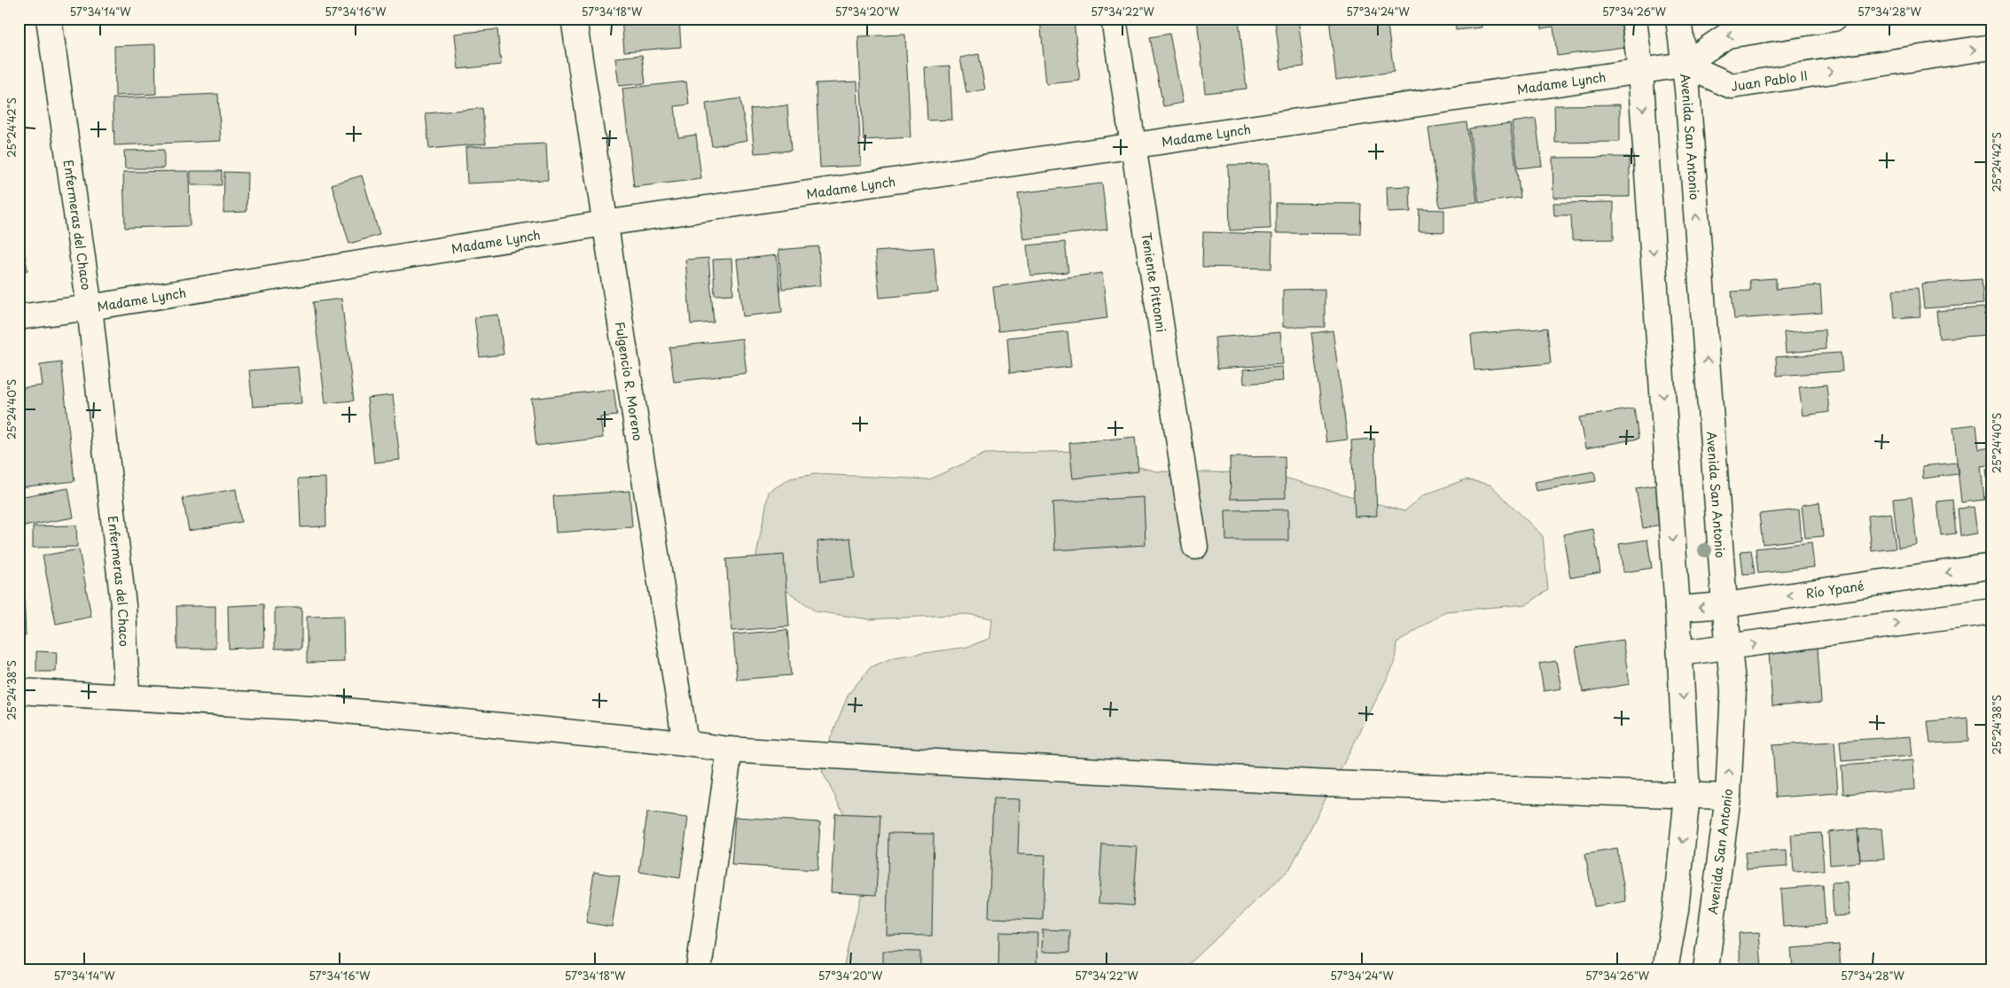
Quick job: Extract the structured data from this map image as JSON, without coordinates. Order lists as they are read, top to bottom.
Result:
{
  "streets": {
    "street": [
      "Juan Pablo II",
      "Madame Lynch",
      "Avenida San Antonio",
      "Enfermeras del Chaco",
      "Teniente Pittonni",
      "Fulgencio R. Moreno",
      "Río Ypané"
    ]
  },
  "crossings": [
    ["Juan Pablo II", "Madame Lynch"],
    ["Juan Pablo II", "Avenida San Antonio"],
    ["Madame Lynch", "Avenida San Antonio"],
    ["Madame Lynch", "Enfermeras del Chaco"],
    ["Madame Lynch", "Teniente Pittonni"],
    ["Madame Lynch", "Fulgencio R. Moreno"],
    ["Avenida San Antonio", "Río Ypané"]
  ],
  "coordinates": [
    "57°34'14\"W",
    "57°34'16\"W",
    "57°34'18\"W",
    "57°34'20\"W",
    "57°34'22\"W",
    "57°34'24\"W",
    "57°34'26\"W",
    "57°34'28\"W",
    "25°24'42\"S",
    "25°24'40\"S",
    "25°24'38\"S"
  ]
}
